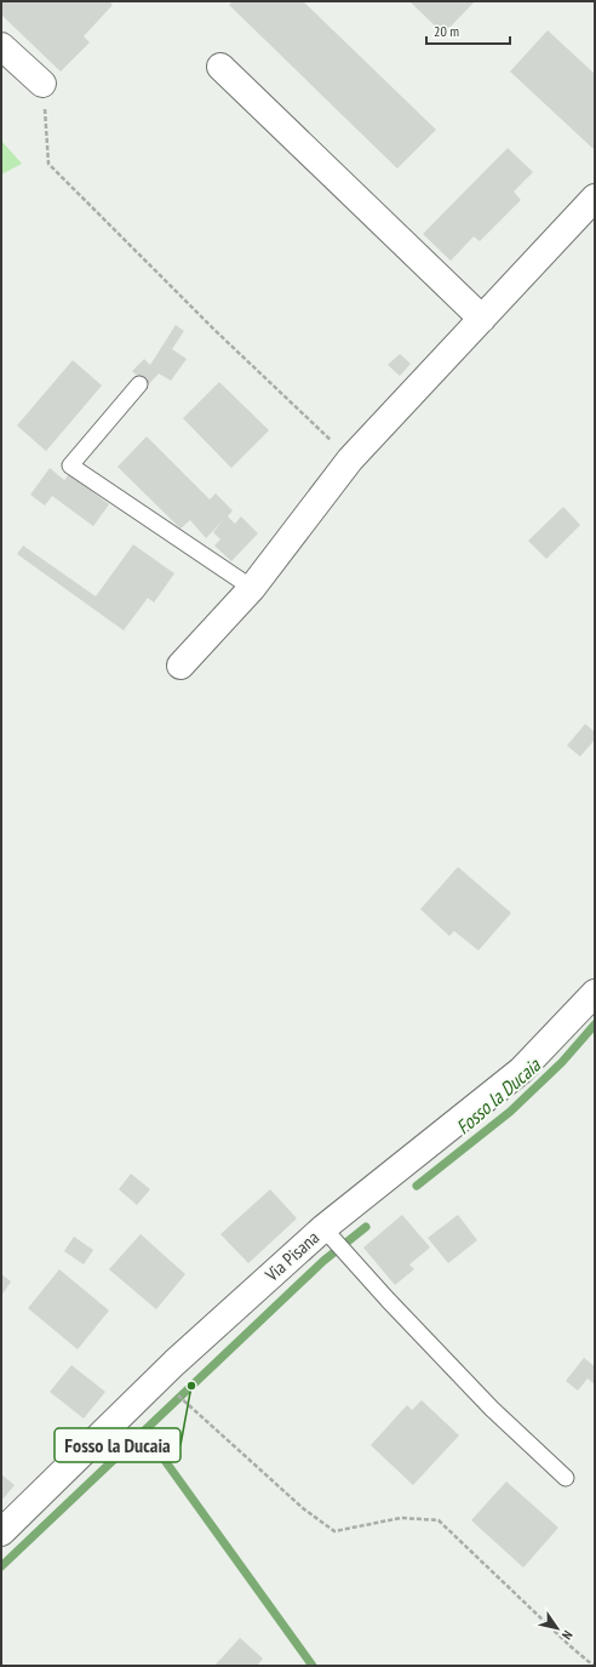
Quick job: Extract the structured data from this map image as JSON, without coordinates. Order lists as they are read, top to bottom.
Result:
{
  "streets": {
    "street": ["Via Pisana"]
  },
  "water": ["Fosso la Ducaia"],
  "places": ["Fosso la Ducaia"],
  "scale_bar": "20 m",
  "north": "bottom right"
}
